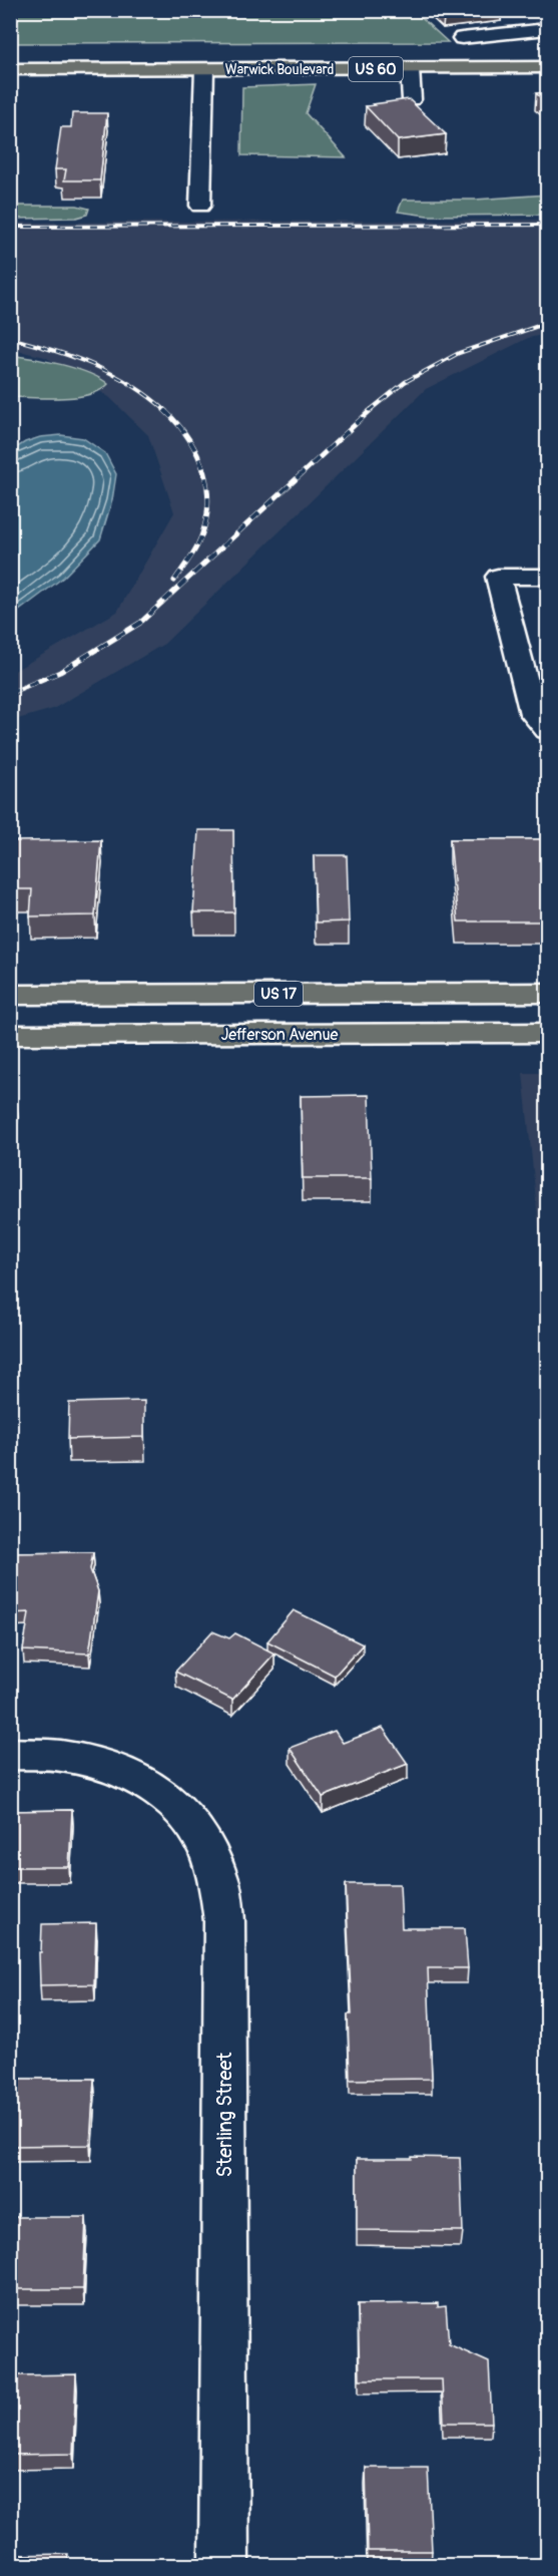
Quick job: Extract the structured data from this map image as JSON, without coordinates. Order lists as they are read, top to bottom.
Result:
{
  "streets": {
    "main road": [
      "Warwick Boulevard",
      "US 60",
      "US 17",
      "Jefferson Avenue"
    ],
    "street": ["Sterling Street"]
  }
}
